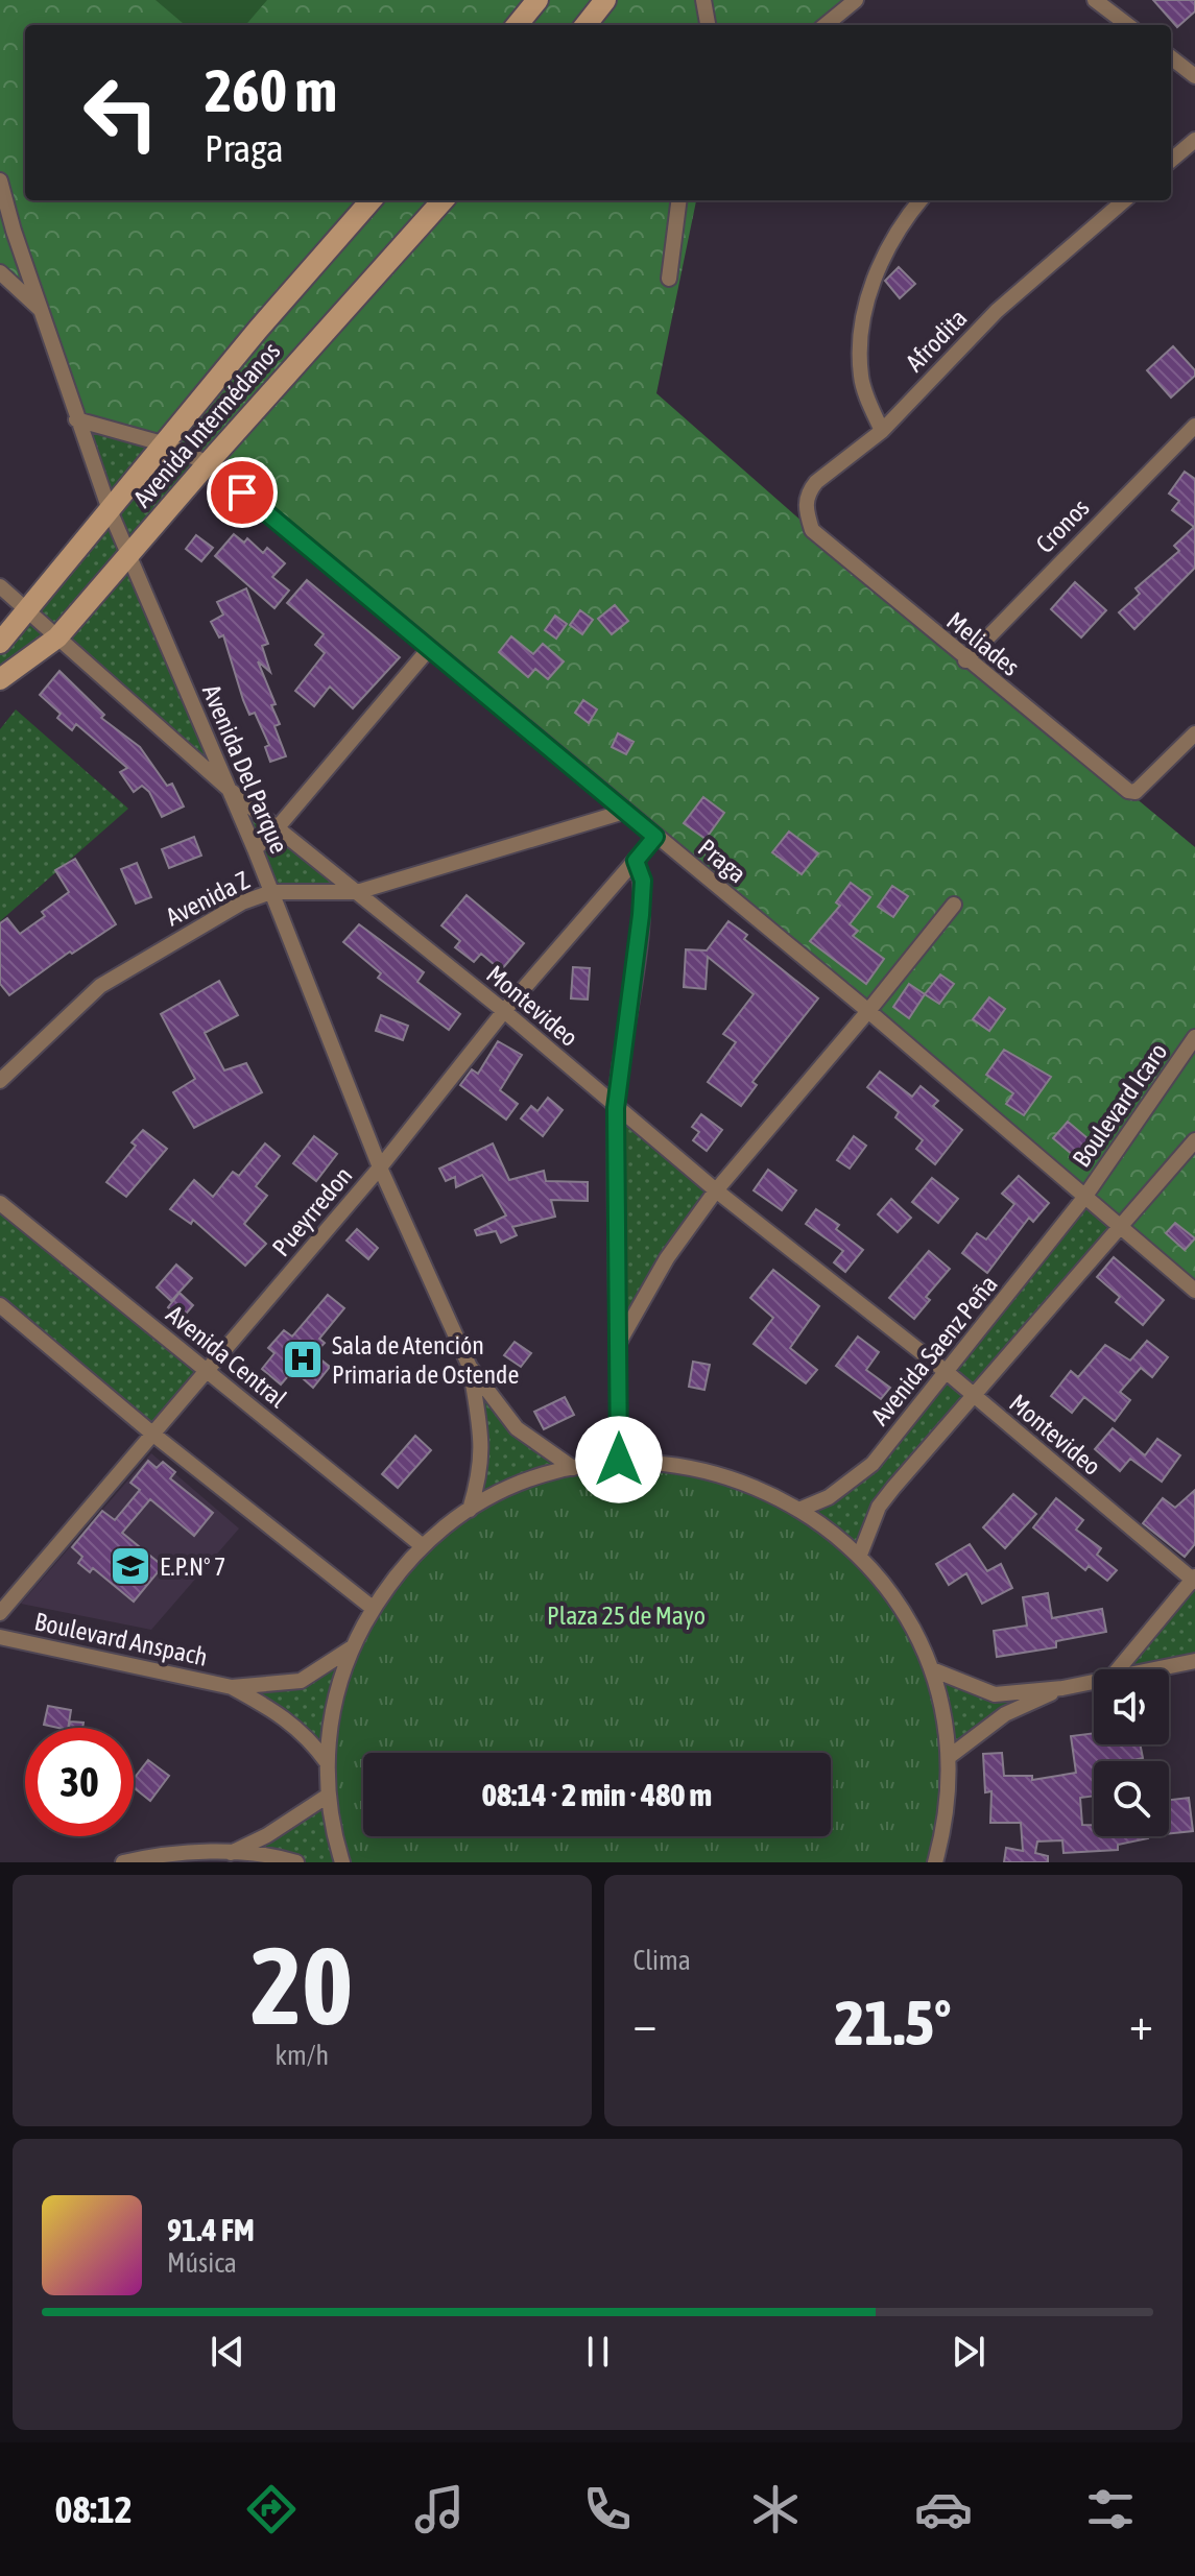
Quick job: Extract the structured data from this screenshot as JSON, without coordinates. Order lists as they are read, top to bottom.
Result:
{
  "streets": {
    "main road": ["Avenida Intermédanos"],
    "street": [
      "Afrodita",
      "Cronos",
      "Meliades",
      "Avenida Del Parque",
      "Praga",
      "Avenida Z",
      "Montevideo",
      "Boulevard Icaro",
      "Pueyrredon",
      "Avenida Saenz Peña",
      "Avenida Central",
      "Boulevard Anspach"
    ]
  },
  "crossings": [
    ["Afrodita", "Meliades"],
    ["Avenida Intermédanos", "Avenida Del Parque"],
    ["Avenida Intermédanos", "Praga"],
    ["Avenida Intermédanos", "Montevideo"],
    ["Cronos", "Meliades"],
    ["Avenida Del Parque", "Praga"],
    ["Avenida Del Parque", "Avenida Z"],
    ["Avenida Del Parque", "Montevideo"],
    ["Avenida Del Parque", "Pueyrredon"],
    ["Praga", "Avenida Z"],
    ["Praga", "Boulevard Icaro"],
    ["Praga", "Pueyrredon"],
    ["Praga", "Avenida Saenz Peña"],
    ["Avenida Z", "Montevideo"],
    ["Montevideo", "Pueyrredon"],
    ["Montevideo", "Avenida Saenz Peña"],
    ["Boulevard Icaro", "Avenida Saenz Peña"],
    ["Pueyrredon", "Avenida Central"]
  ],
  "parks": ["Plaza 25 de Mayo"],
  "places": {
    "hospital": ["Sala de Atención Primaria de Ostende"],
    "school or university": ["E.P.N° 7"]
  },
  "page": {
    "turn": ["260 m", "Praga"],
    "limit": "30",
    "trip": "08:14 · 2 min · 480 m",
    "tile": [
      ["20", "km/h"],
      "Clima"
    ],
    "heat": ["−", "21.5°", "+"],
    "song": ["91.4 FM", "Música"],
    "tabs": "08:12"
  }
}
